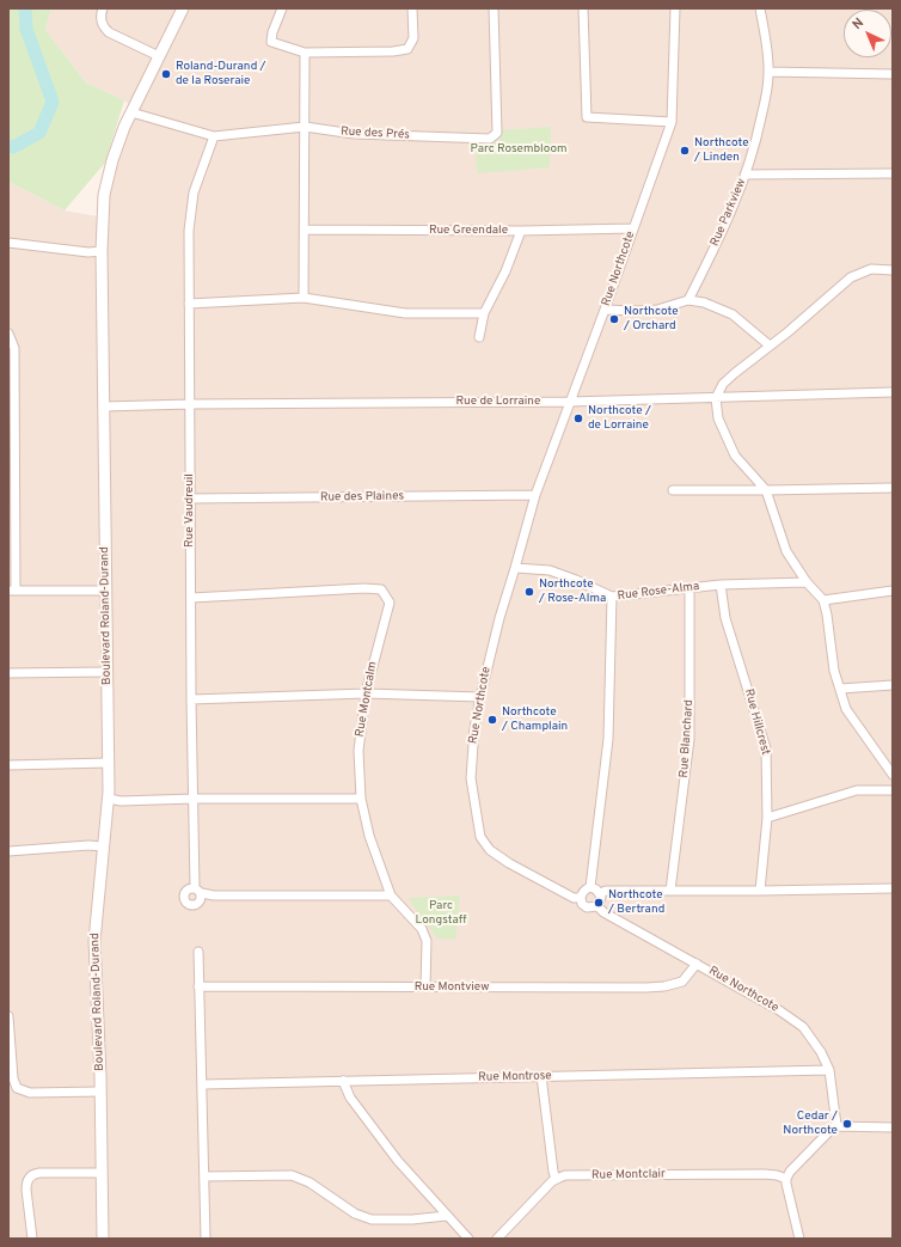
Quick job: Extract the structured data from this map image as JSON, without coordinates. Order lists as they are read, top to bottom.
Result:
{
  "streets": {
    "street": [
      "Rue des Prés",
      "Rue Parkview",
      "Rue Greendale",
      "Rue Northcote",
      "Rue de Lorraine",
      "Rue des Plaines",
      "Rue Vaudreuil",
      "Rue Rose-Alma",
      "Boulevard Roland-Durand",
      "Rue Montcalm",
      "Rue Hillcrest",
      "Rue Blanchard",
      "Rue Montview",
      "Rue Montrose",
      "Rue Montclair"
    ]
  },
  "crossings": [
    ["Rue des Prés", "Rue Vaudreuil"],
    ["Rue des Prés", "Boulevard Roland-Durand"],
    ["Rue Greendale", "Rue Northcote"],
    ["Rue Northcote", "Rue de Lorraine"],
    ["Rue Northcote", "Rue des Plaines"],
    ["Rue Northcote", "Rue Rose-Alma"],
    ["Rue Northcote", "Rue Montview"],
    ["Rue Northcote", "Rue Montrose"],
    ["Rue de Lorraine", "Rue Vaudreuil"],
    ["Rue de Lorraine", "Boulevard Roland-Durand"],
    ["Rue des Plaines", "Rue Vaudreuil"],
    ["Rue Vaudreuil", "Rue Montcalm"],
    ["Rue Rose-Alma", "Rue Hillcrest"],
    ["Rue Rose-Alma", "Rue Blanchard"],
    ["Rue Montcalm", "Rue Montview"]
  ],
  "parks": ["Parc Rosembloom", "Parc Longstaff"],
  "places": [
    "Roland-Durand / de la Roseraie",
    "Northcote / Linden",
    "Northcote / Orchard",
    "Northcote / de Lorraine",
    "Northcote / Rose-Alma",
    "Northcote / Champlain",
    "Northcote / Bertrand",
    "Cedar / Northcote"
  ],
  "north": "top left"
}
